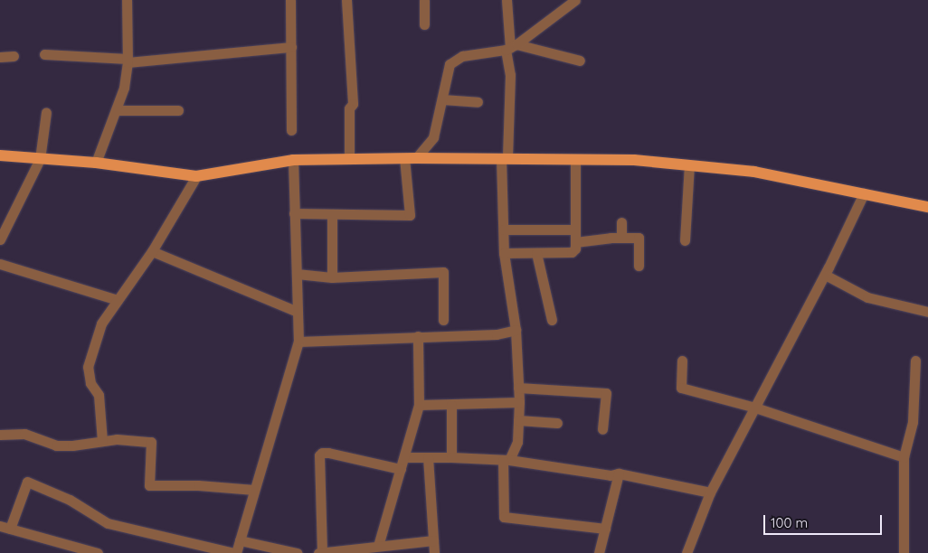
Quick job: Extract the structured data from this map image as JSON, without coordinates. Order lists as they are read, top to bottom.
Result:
{
  "scale_bar": "100 m"
}
